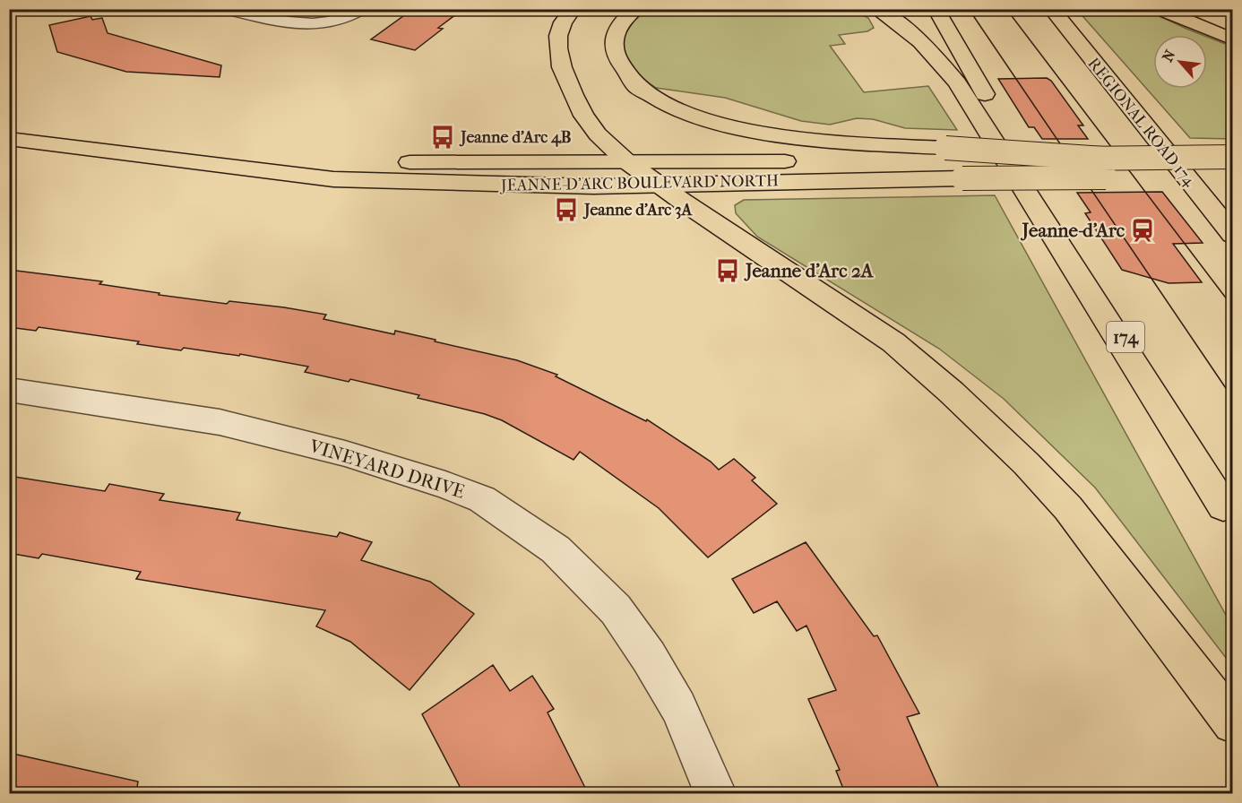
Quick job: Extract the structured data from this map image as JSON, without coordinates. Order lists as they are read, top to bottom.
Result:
{
  "streets": {
    "main road": ["REGIONAL ROAD 174", "JEANNE-D'ARC BOULEVARD NORTH", "174"],
    "street": ["VINEYARD DRIVE"]
  },
  "places": {
    "bus stop": ["Jeanne d'Arc 4B", "Jeanne d'Arc 3A", "Jeanne d'Arc 2A"],
    "station": ["Jeanne-d'Arc"]
  },
  "north": "top left"
}
